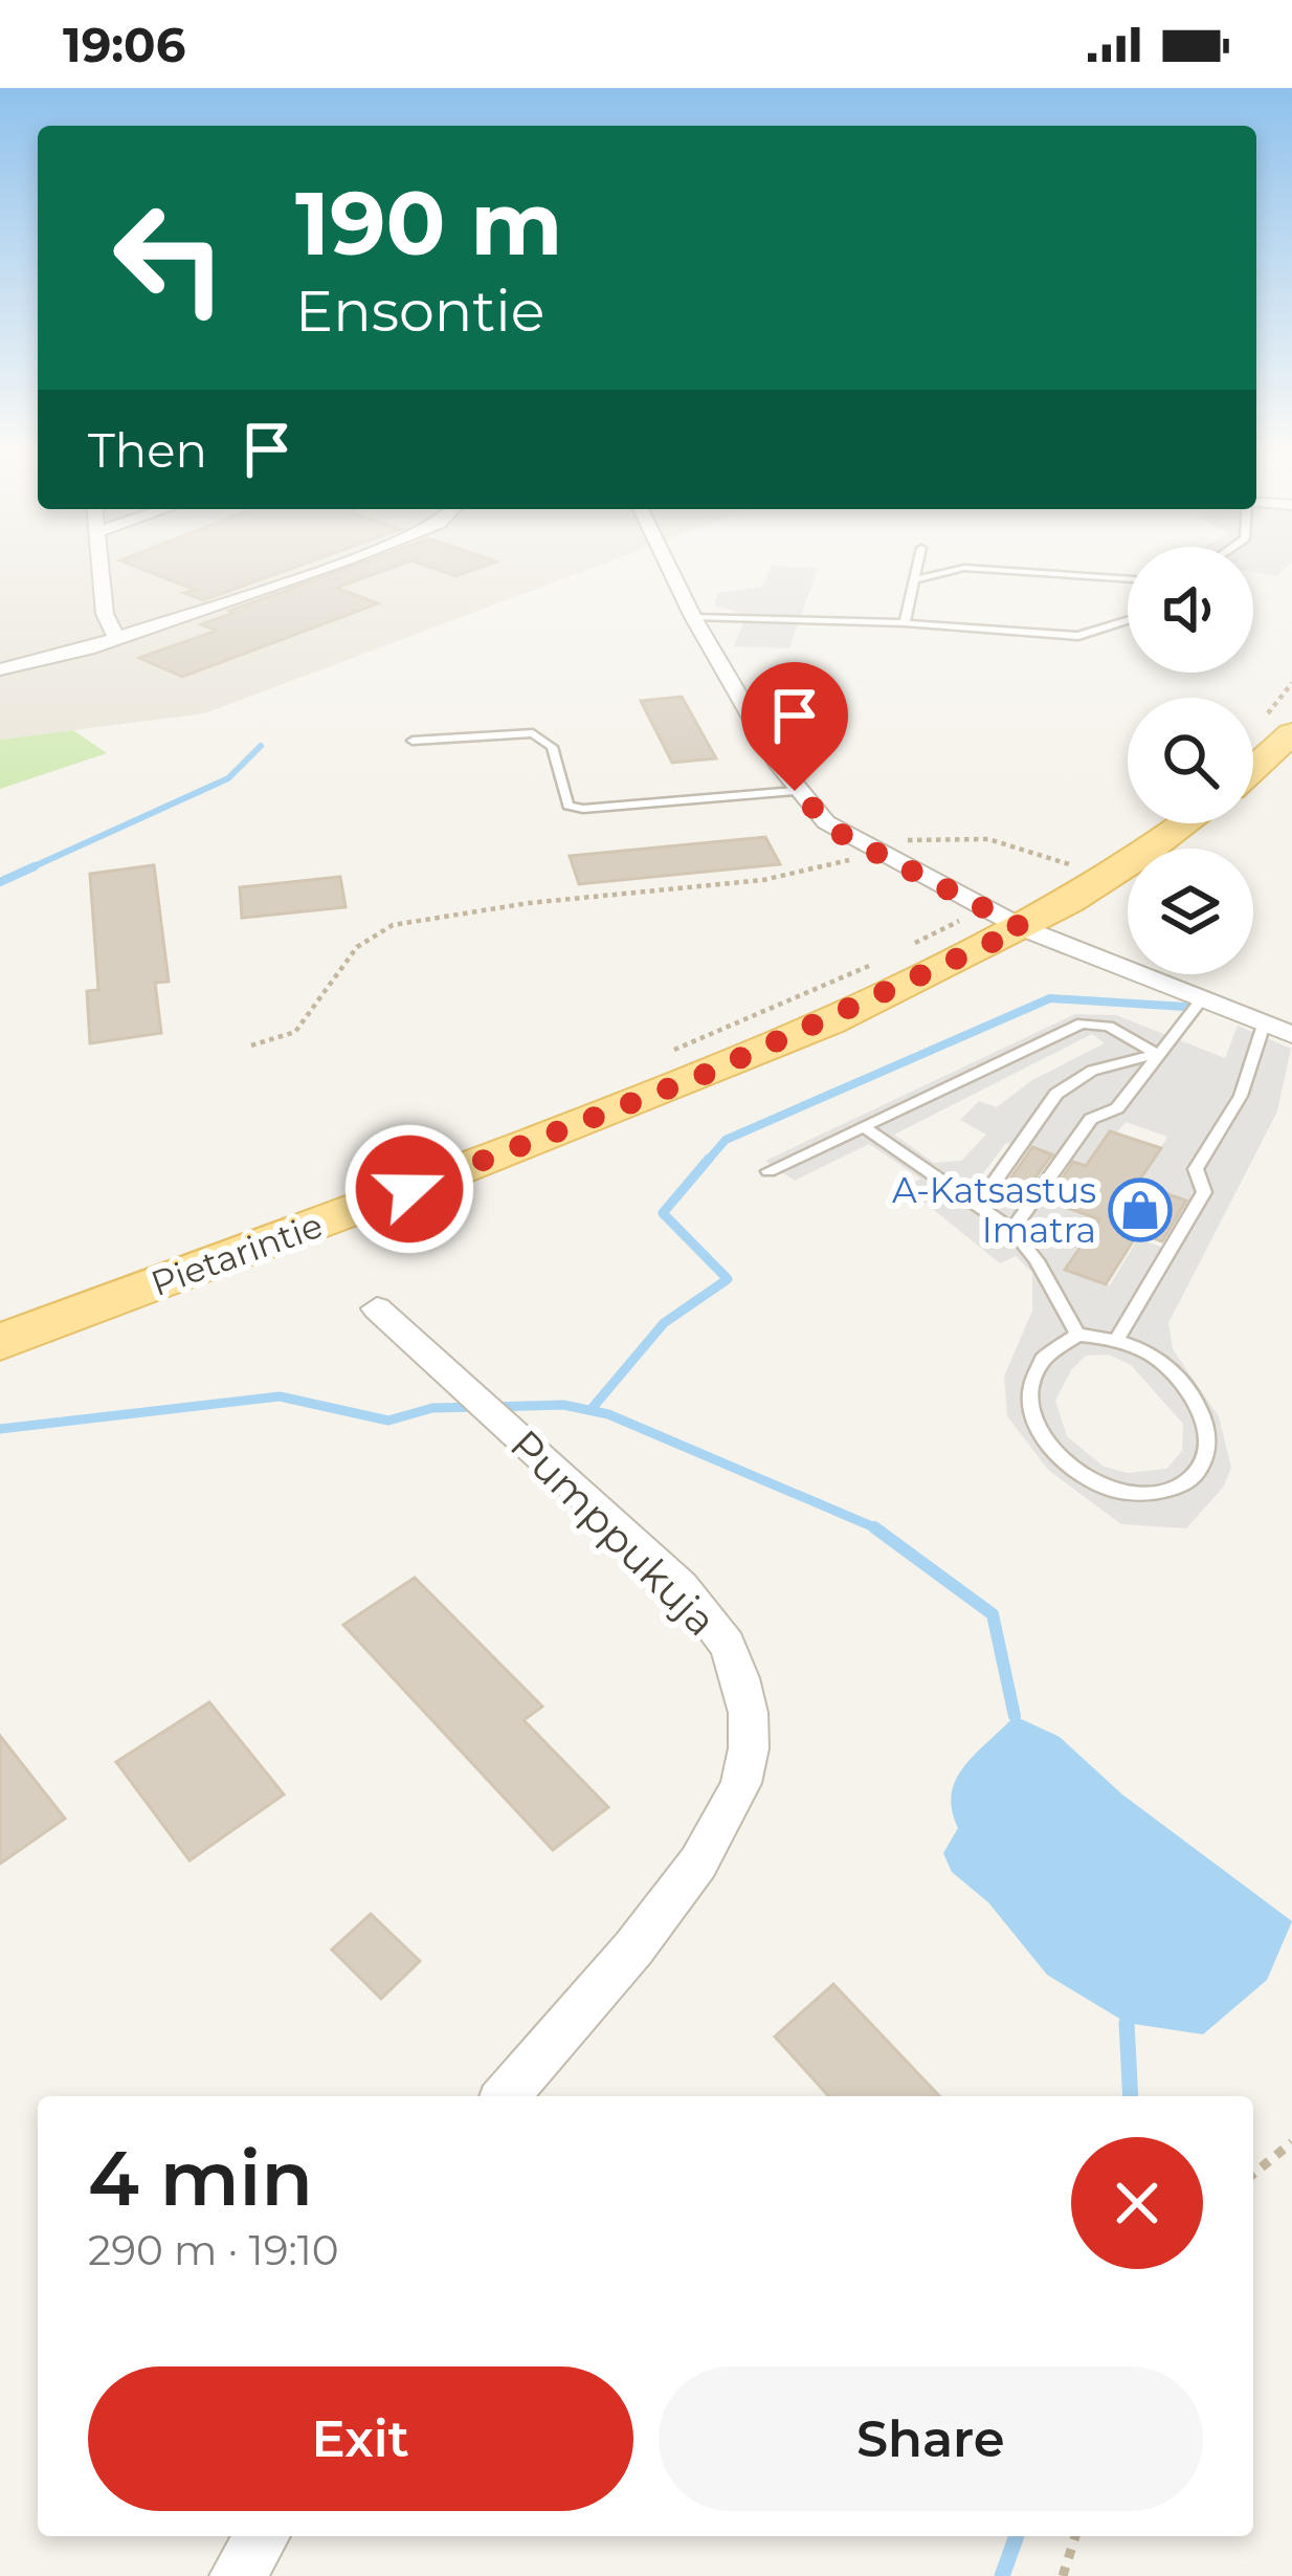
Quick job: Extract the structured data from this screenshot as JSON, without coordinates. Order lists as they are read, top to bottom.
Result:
{
  "streets": {
    "main road": ["Pietarintie"],
    "street": ["Pumppukuja"]
  },
  "places": {
    "shop": ["A-Katsastus Imatra"]
  },
  "page": {
    "status": "19:06",
    "turn": ["190 m", "Ensontie"],
    "then": "Then",
    "heading": ["4 min", "290 m · 19:10"],
    "buttons": ["Exit", "Share"]
  }
}
